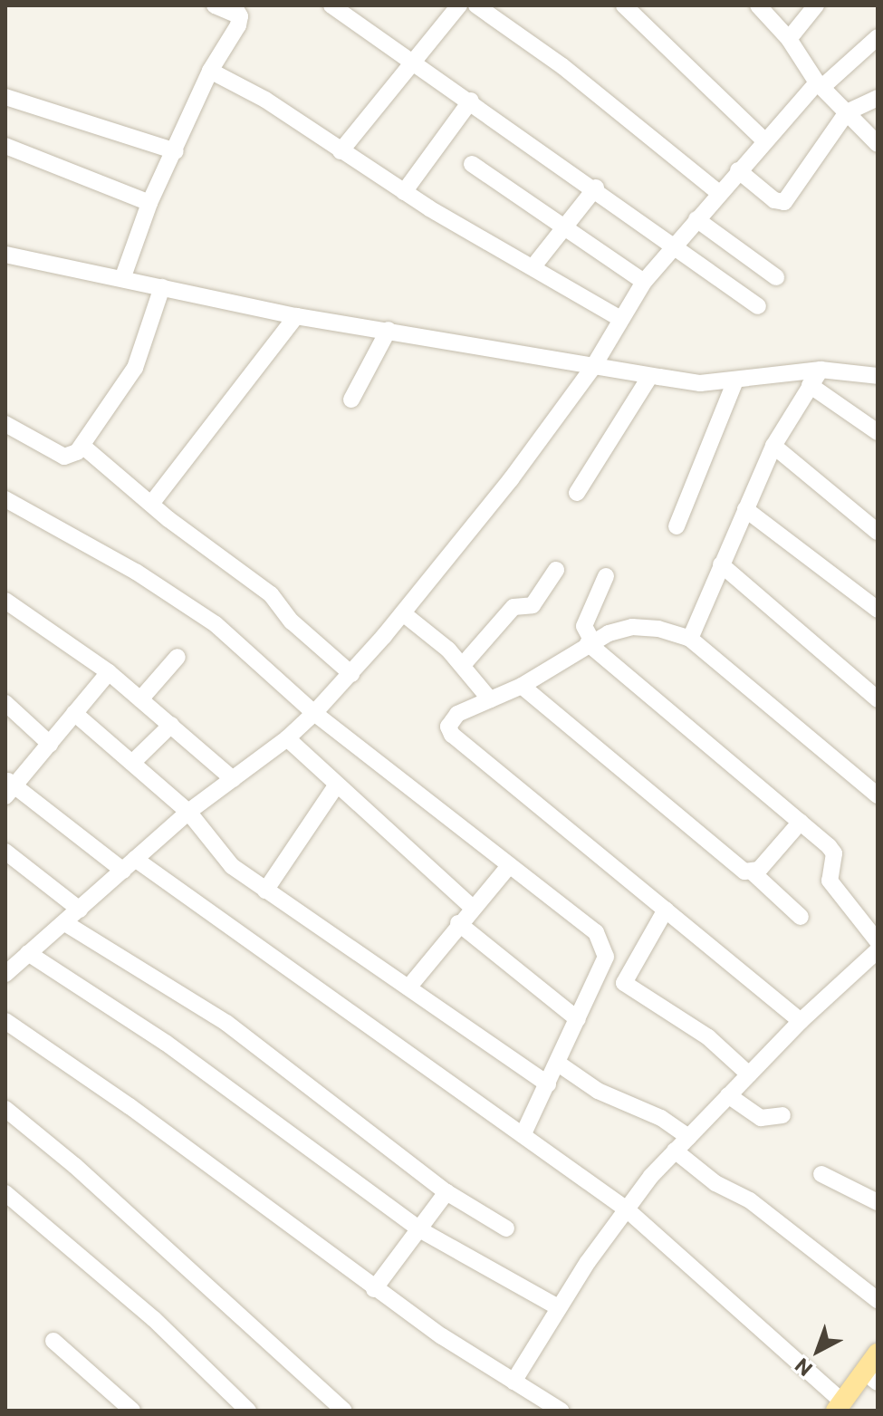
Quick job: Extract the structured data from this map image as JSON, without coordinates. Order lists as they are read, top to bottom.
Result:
{
  "north": "bottom left"
}
